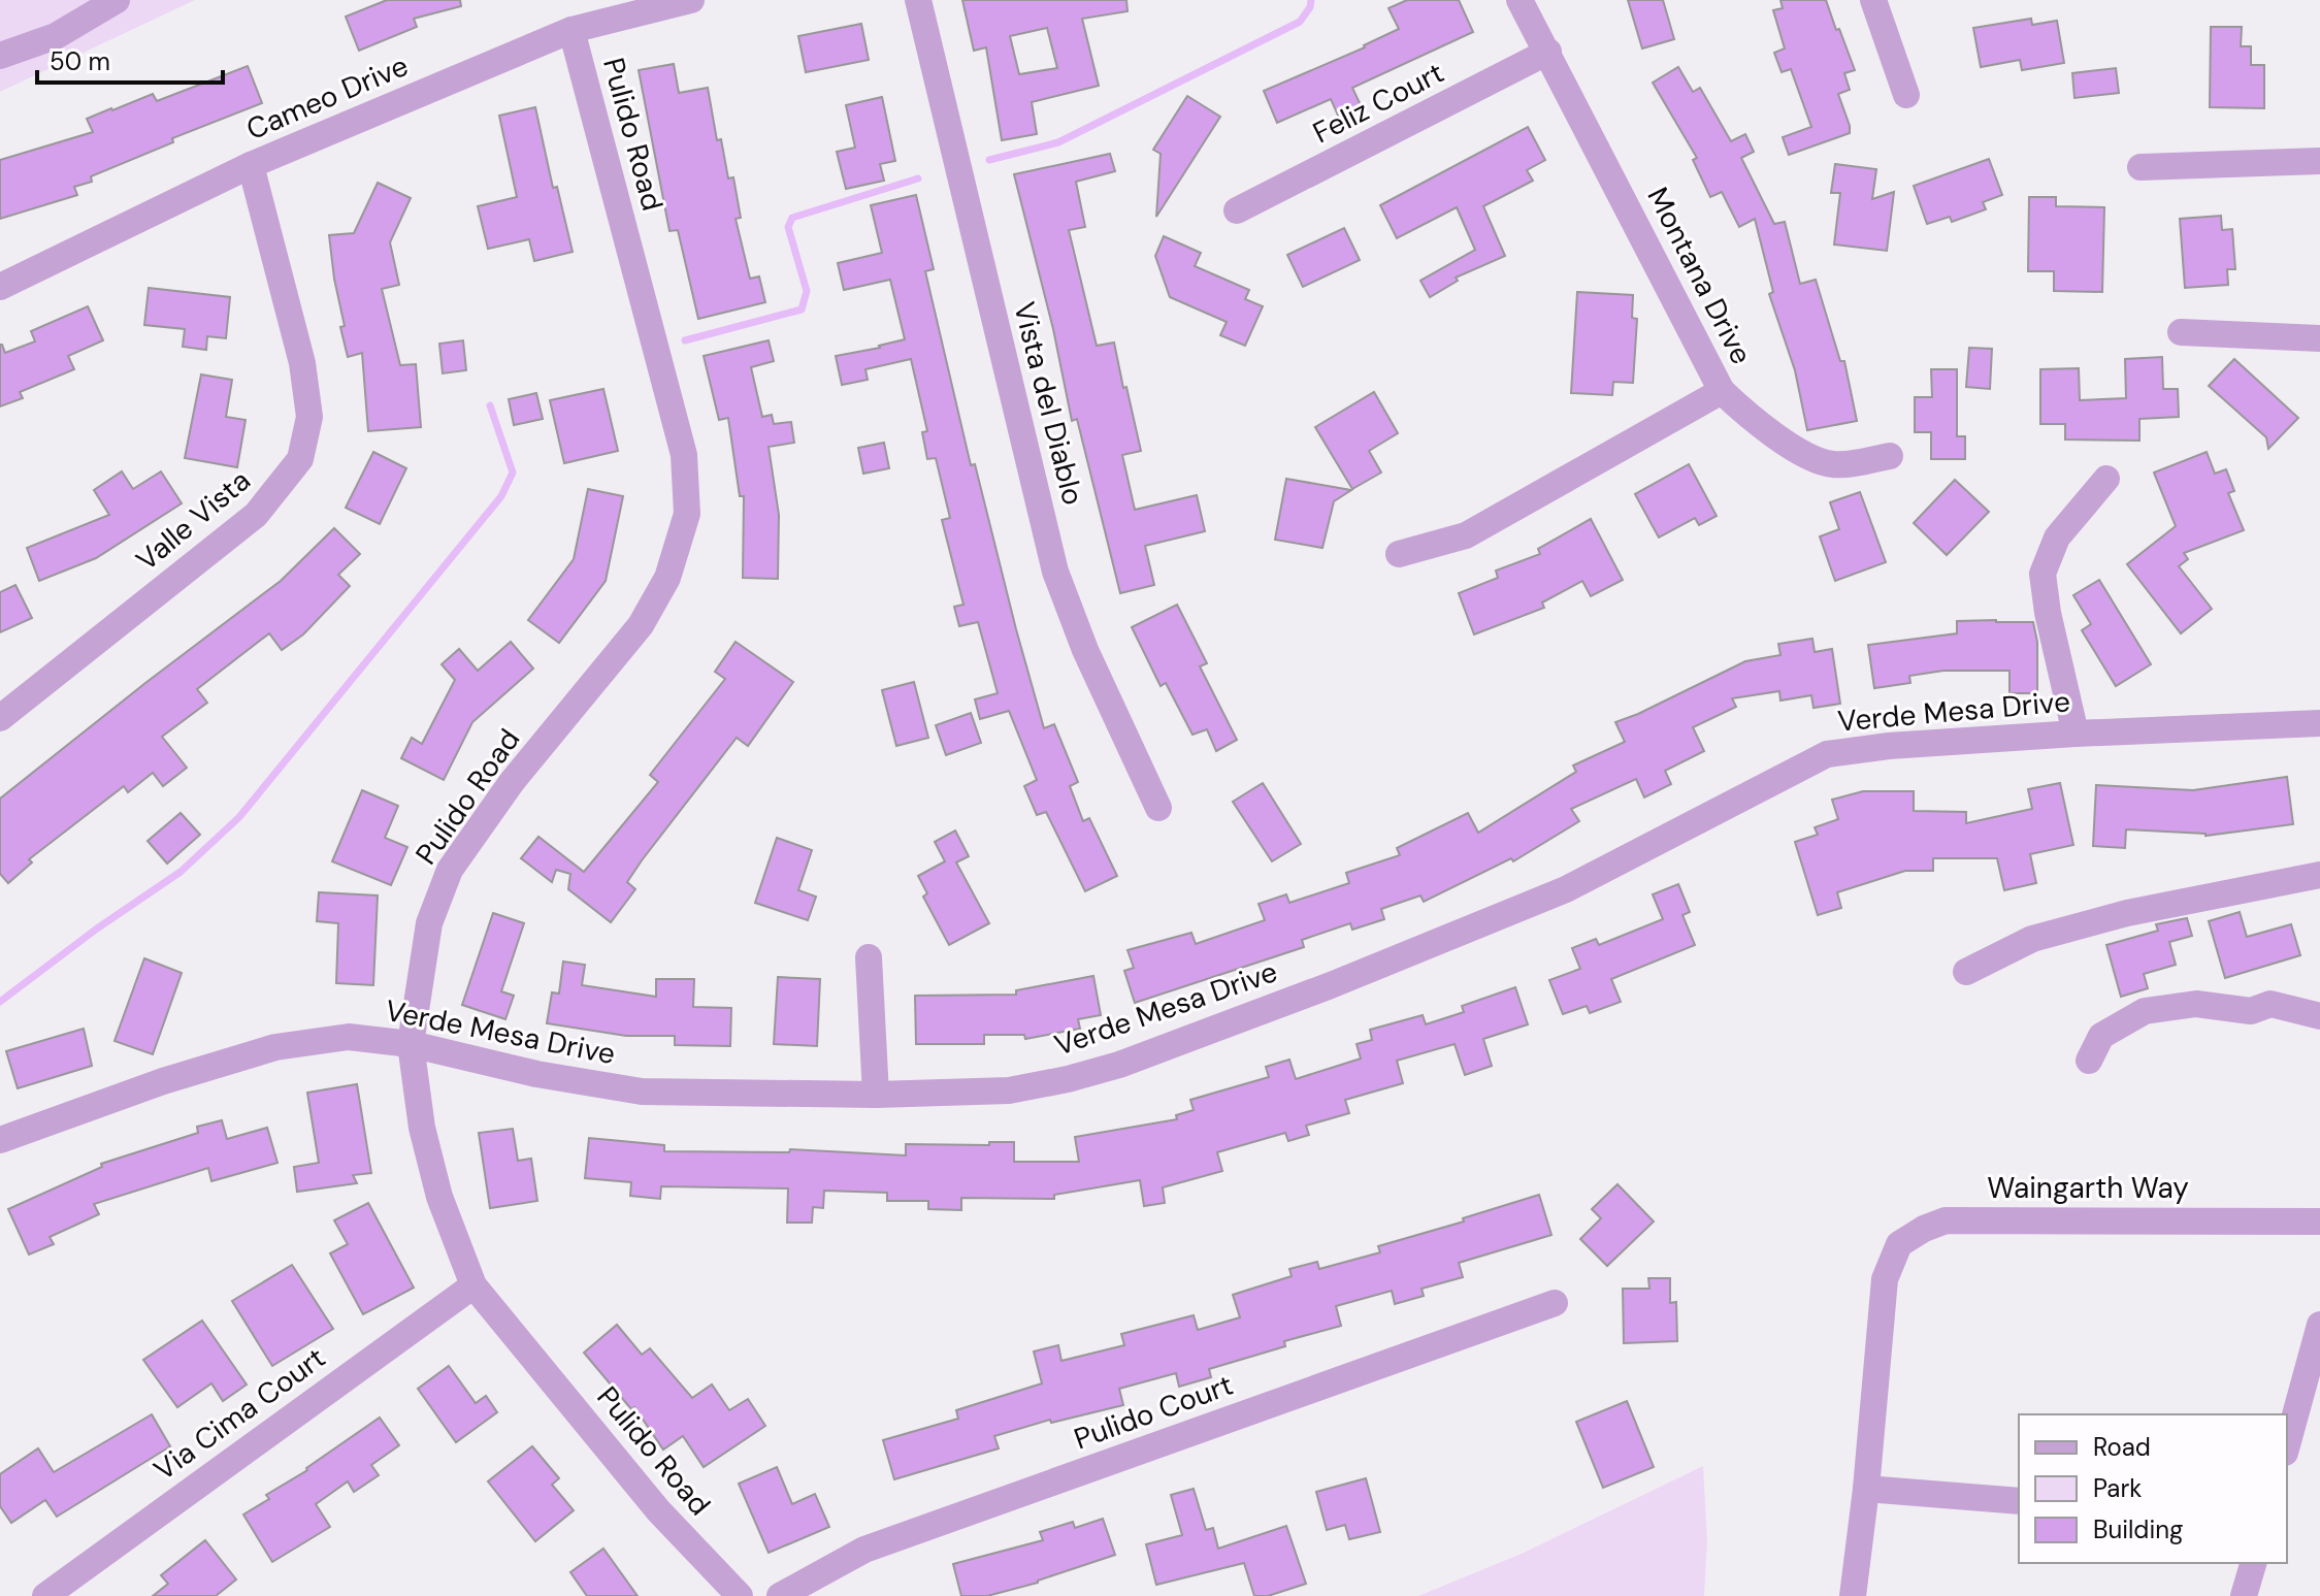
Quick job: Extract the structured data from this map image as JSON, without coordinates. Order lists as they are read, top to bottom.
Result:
{
  "streets": {
    "street": [
      "Cameo Drive",
      "Feliz Court",
      "Pulido Road",
      "Montana Drive",
      "Vista del Diablo",
      "Valle Vista",
      "Verde Mesa Drive",
      "Waingarth Way",
      "Pulido Court",
      "Via Cima Court"
    ]
  },
  "crossings": [
    ["Cameo Drive", "Pulido Road"],
    ["Cameo Drive", "Valle Vista"],
    ["Feliz Court", "Montana Drive"],
    ["Pulido Road", "Verde Mesa Drive"],
    ["Pulido Road", "Via Cima Court"]
  ],
  "legend": ["Road", "Park", "Building"],
  "scale_bar": "50 m"
}
